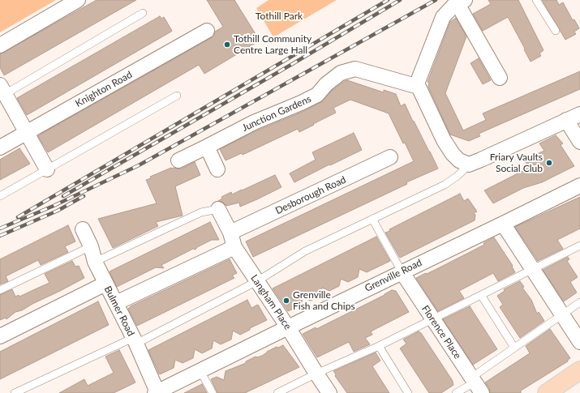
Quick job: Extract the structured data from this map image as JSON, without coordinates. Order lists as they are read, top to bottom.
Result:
{
  "streets": {
    "street": [
      "Knighton Road",
      "Junction Gardens",
      "Desborough Road",
      "Grenville Road",
      "Langham Place",
      "Bulmer Road",
      "Florence Place"
    ]
  },
  "crossings": [
    ["Desborough Road", "Langham Place"],
    ["Grenville Road", "Langham Place"],
    ["Grenville Road", "Bulmer Road"],
    ["Grenville Road", "Florence Place"]
  ],
  "parks": ["Tothill Park"],
  "places": ["Tothill Community Centre Large Hall", "Friary Vaults Social Club", "Grenville Fish and Chips"]
}
